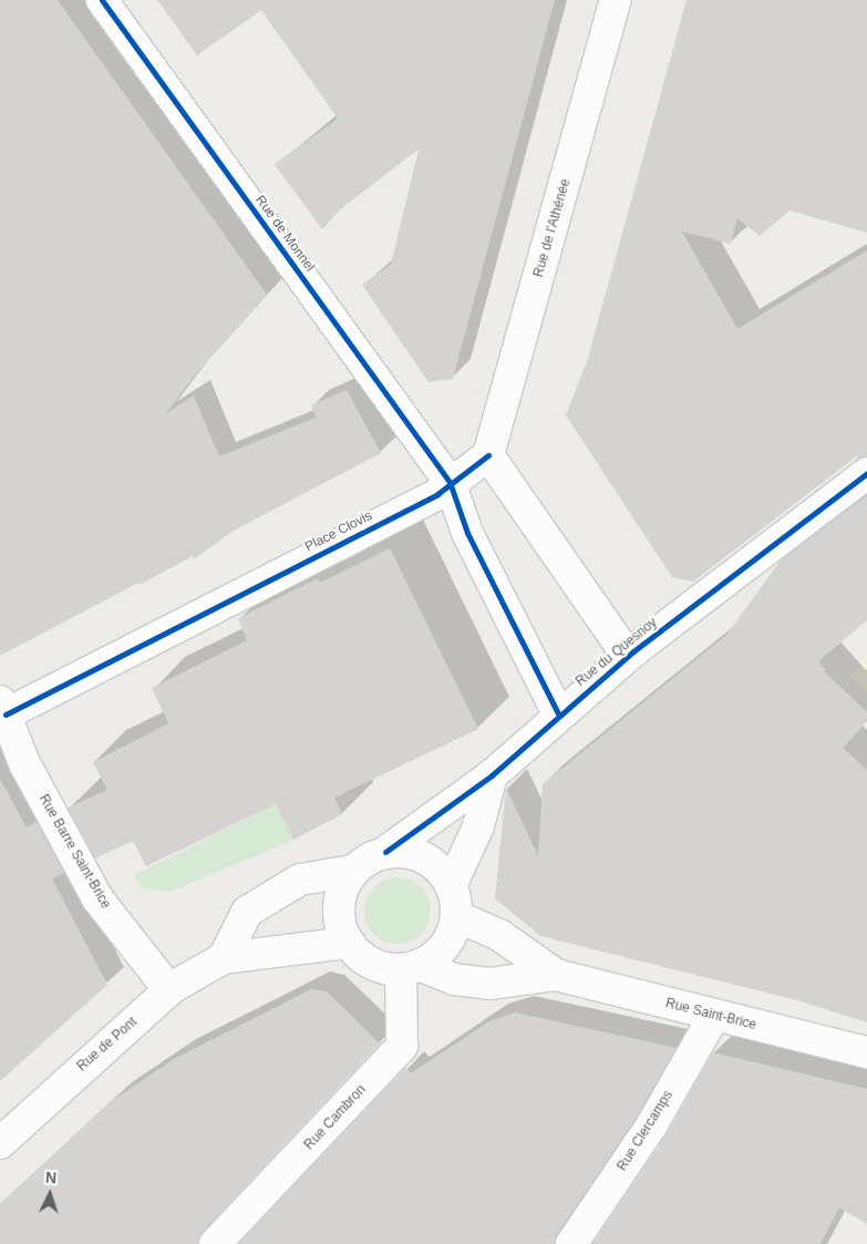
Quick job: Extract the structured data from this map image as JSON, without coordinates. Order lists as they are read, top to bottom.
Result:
{
  "streets": {
    "street": [
      "Rue de l'Athénée",
      "Rue de Monnel",
      "Place Clovis",
      "Rue du Quesnoy",
      "Rue Barre Saint-Brice",
      "Rue Saint-Brice",
      "Rue de Pont",
      "Rue Cambron",
      "Rue Clercamps"
    ]
  },
  "crossings": [
    ["Rue de l'Athénée", "Place Clovis"],
    ["Rue de Monnel", "Place Clovis"],
    ["Place Clovis", "Rue Barre Saint-Brice"],
    ["Rue du Quesnoy", "Rue Saint-Brice"],
    ["Rue du Quesnoy", "Rue de Pont"],
    ["Rue du Quesnoy", "Rue Cambron"],
    ["Rue Barre Saint-Brice", "Rue de Pont"],
    ["Rue Saint-Brice", "Rue de Pont"],
    ["Rue Saint-Brice", "Rue Cambron"],
    ["Rue Saint-Brice", "Rue Clercamps"],
    ["Rue de Pont", "Rue Cambron"]
  ],
  "north": "top"
}
